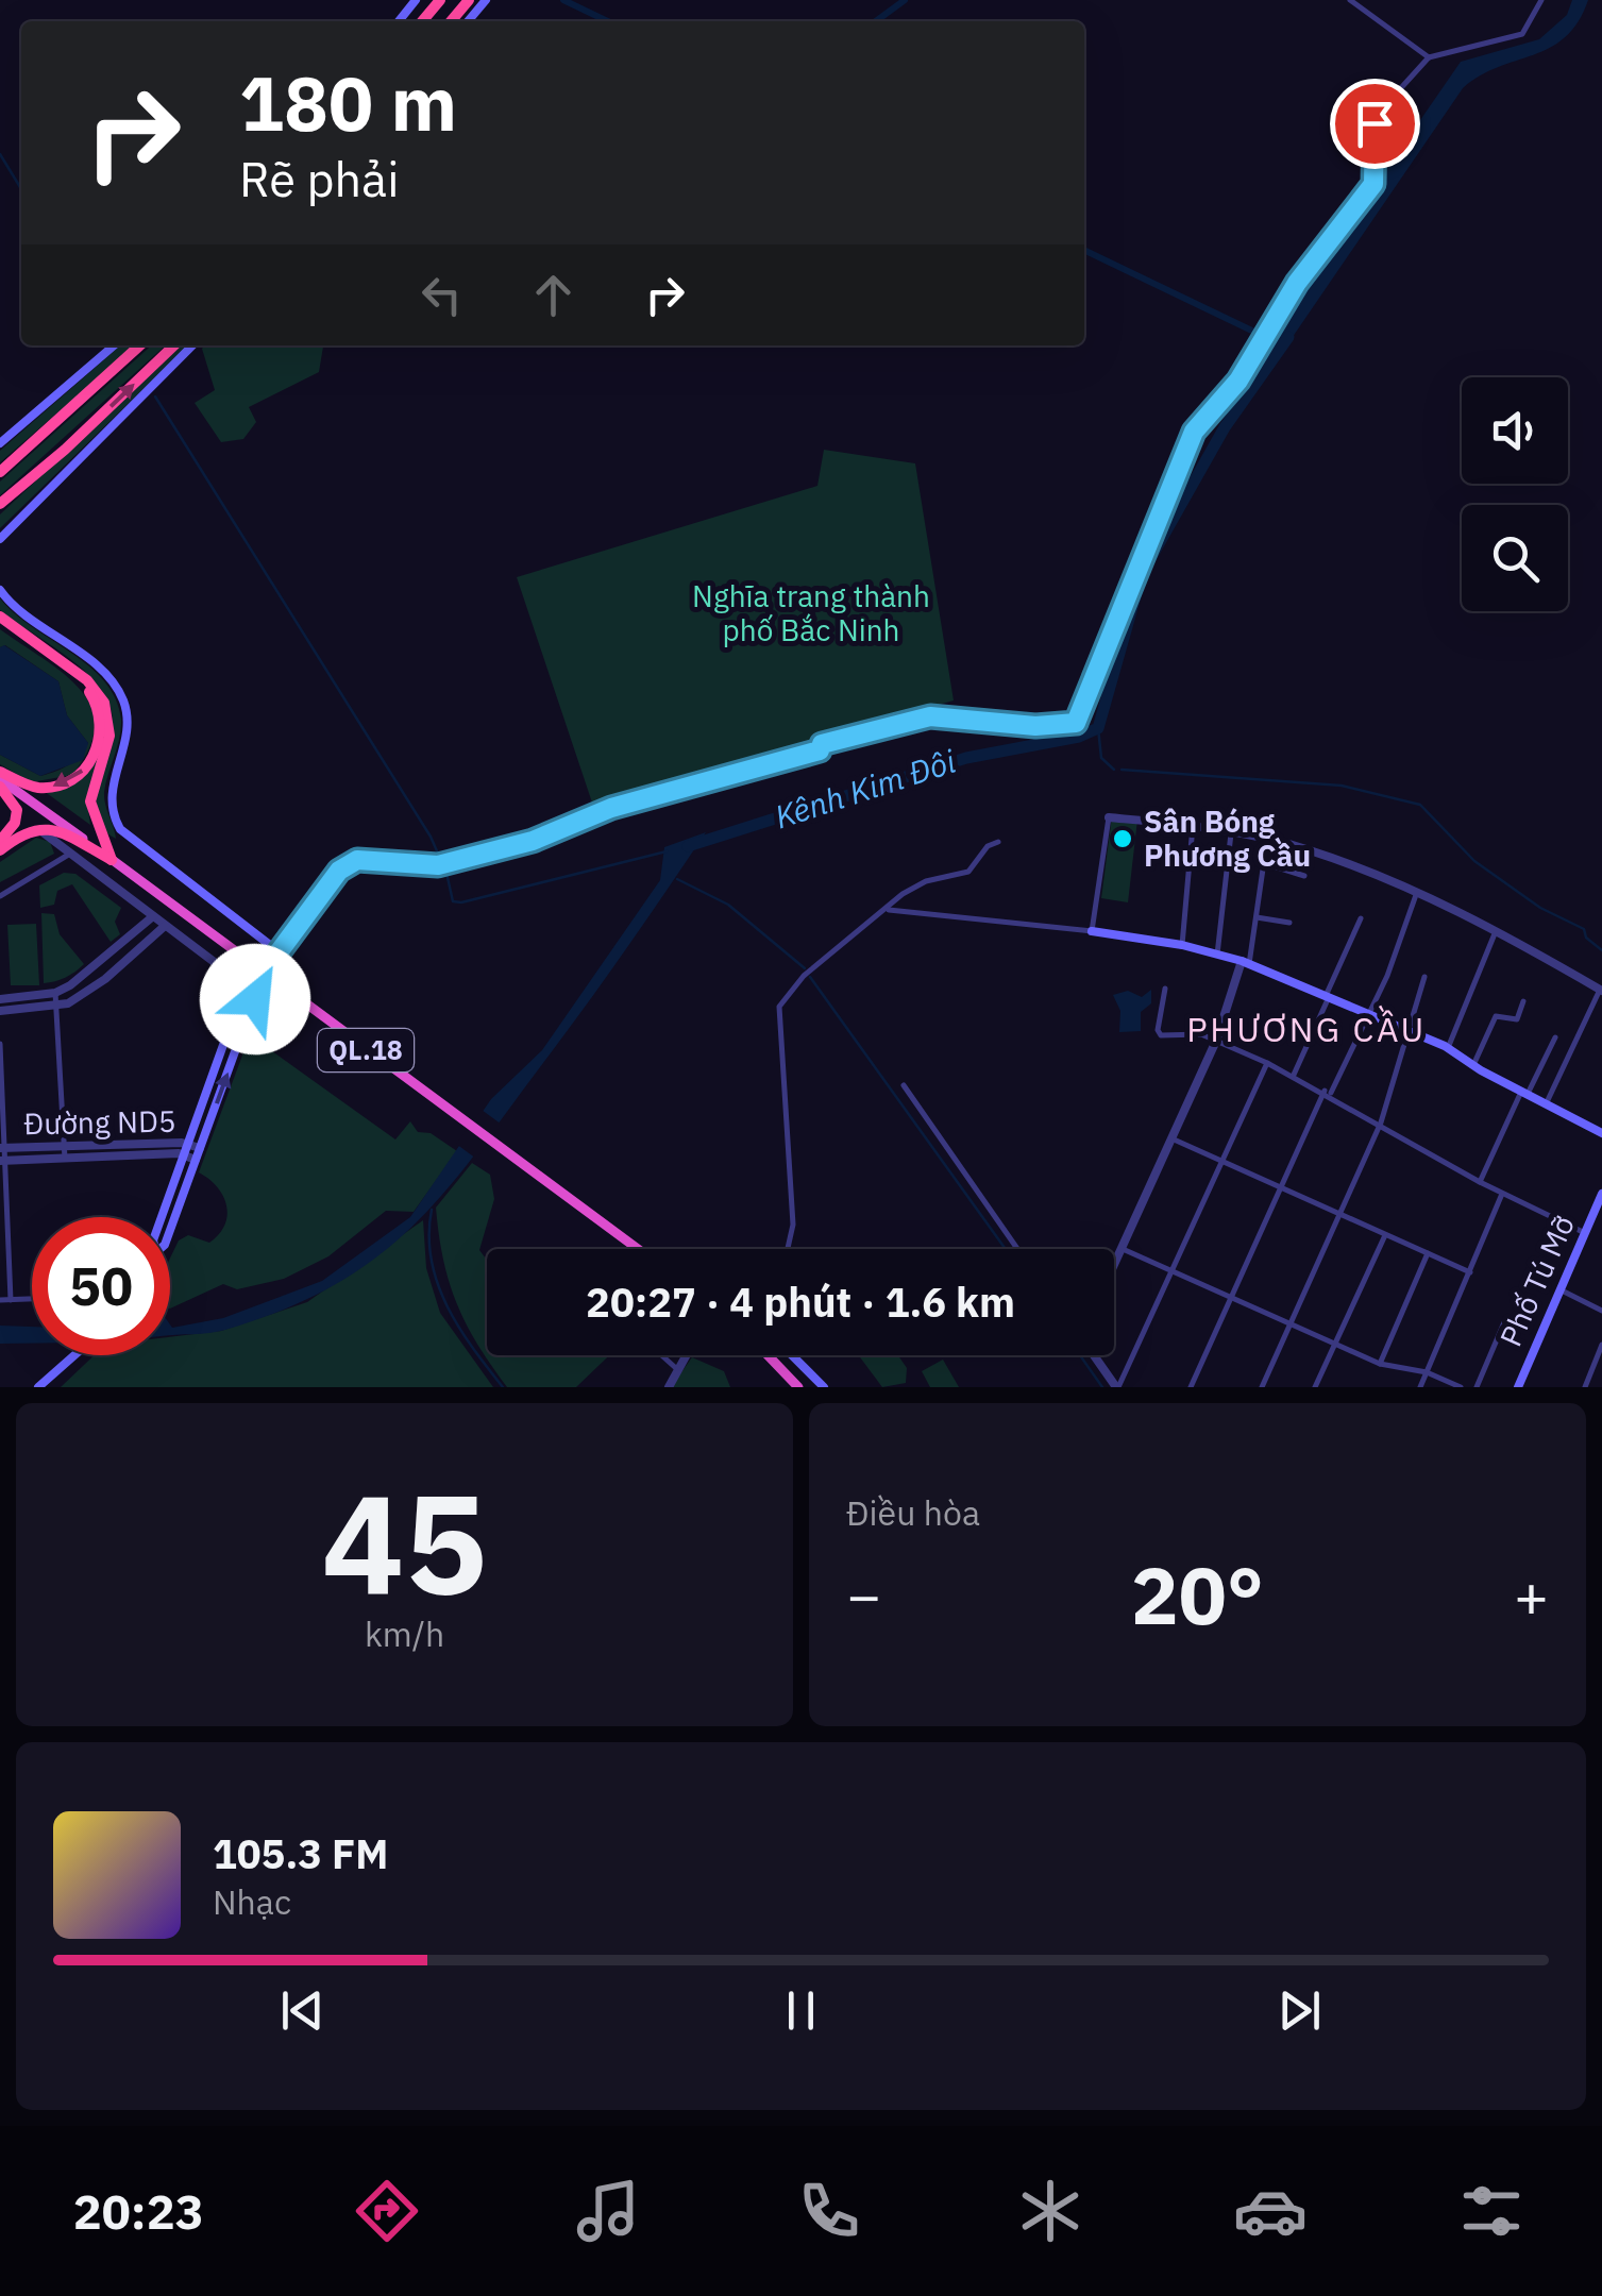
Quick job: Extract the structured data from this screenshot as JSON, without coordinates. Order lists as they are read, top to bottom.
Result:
{
  "streets": {
    "highway": ["QL.18"],
    "main road": ["Phố Tú Mỡ"],
    "street": ["Đường ND5"]
  },
  "districts": ["PHƯƠNG CẦU"],
  "water": ["Kênh Kim Đôi"],
  "parks": ["Nghĩa trang thành phố Bắc Ninh"],
  "places": ["Sân Bóng Phương Cầu"],
  "page": {
    "turn": ["180 m", "Rẽ phải"],
    "limit": "50",
    "trip": "20:27 · 4 phút · 1.6 km",
    "tile": [
      ["45", "km/h"],
      "Điều hòa"
    ],
    "heat": ["−", "20°", "+"],
    "song": ["105.3 FM", "Nhạc"],
    "tabs": "20:23"
  }
}
